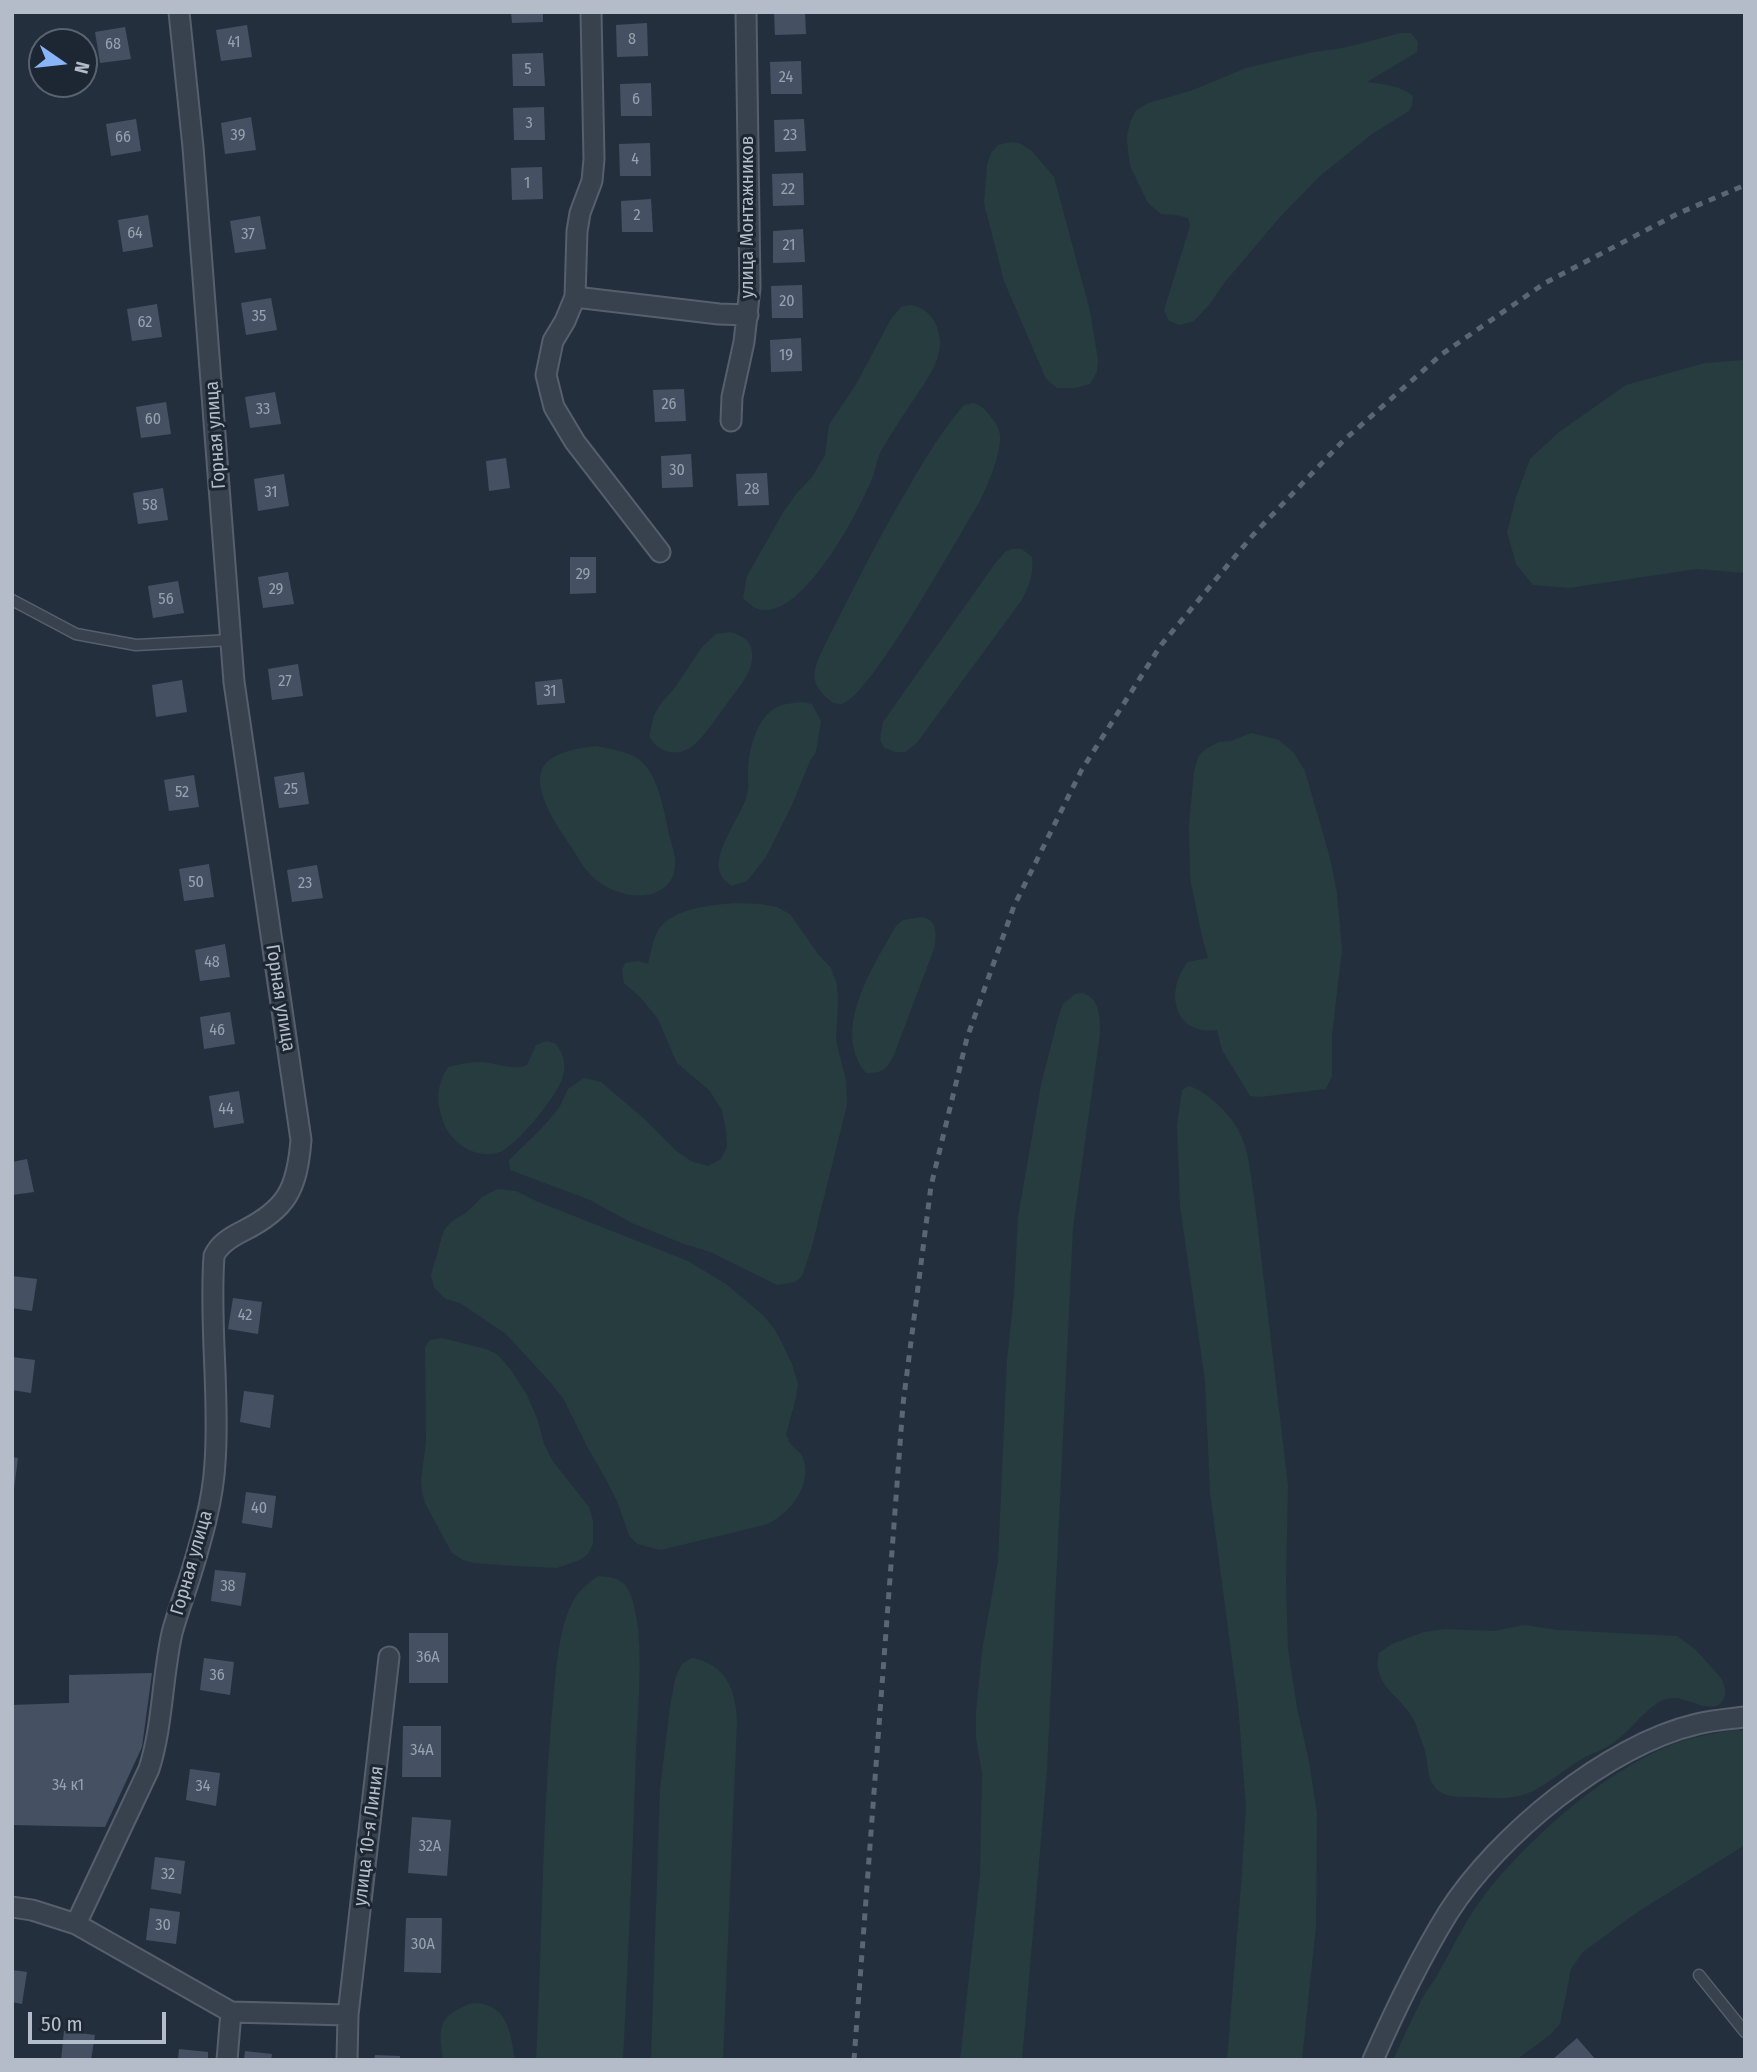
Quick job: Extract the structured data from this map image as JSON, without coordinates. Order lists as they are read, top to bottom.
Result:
{
  "streets": {
    "street": ["улица Монтажников", "Горная улица", "улица 10-я Линия"]
  },
  "house_numbers": [
    "8",
    "41",
    "68",
    "5",
    "24",
    "6",
    "3",
    "39",
    "23",
    "66",
    "4",
    "1",
    "22",
    "2",
    "64",
    "37",
    "21",
    "20",
    "35",
    "62",
    "19",
    "26",
    "33",
    "60",
    "30",
    "28",
    "31",
    "58",
    "29",
    "29",
    "56",
    "27",
    "31",
    "25",
    "52",
    "50",
    "23",
    "48",
    "46",
    "44",
    "42",
    "40",
    "38",
    "36А",
    "36",
    "34А",
    "34 к1",
    "34",
    "32А",
    "32",
    "30",
    "30А"
  ],
  "scale_bar": "50 m",
  "north": "right"
}
